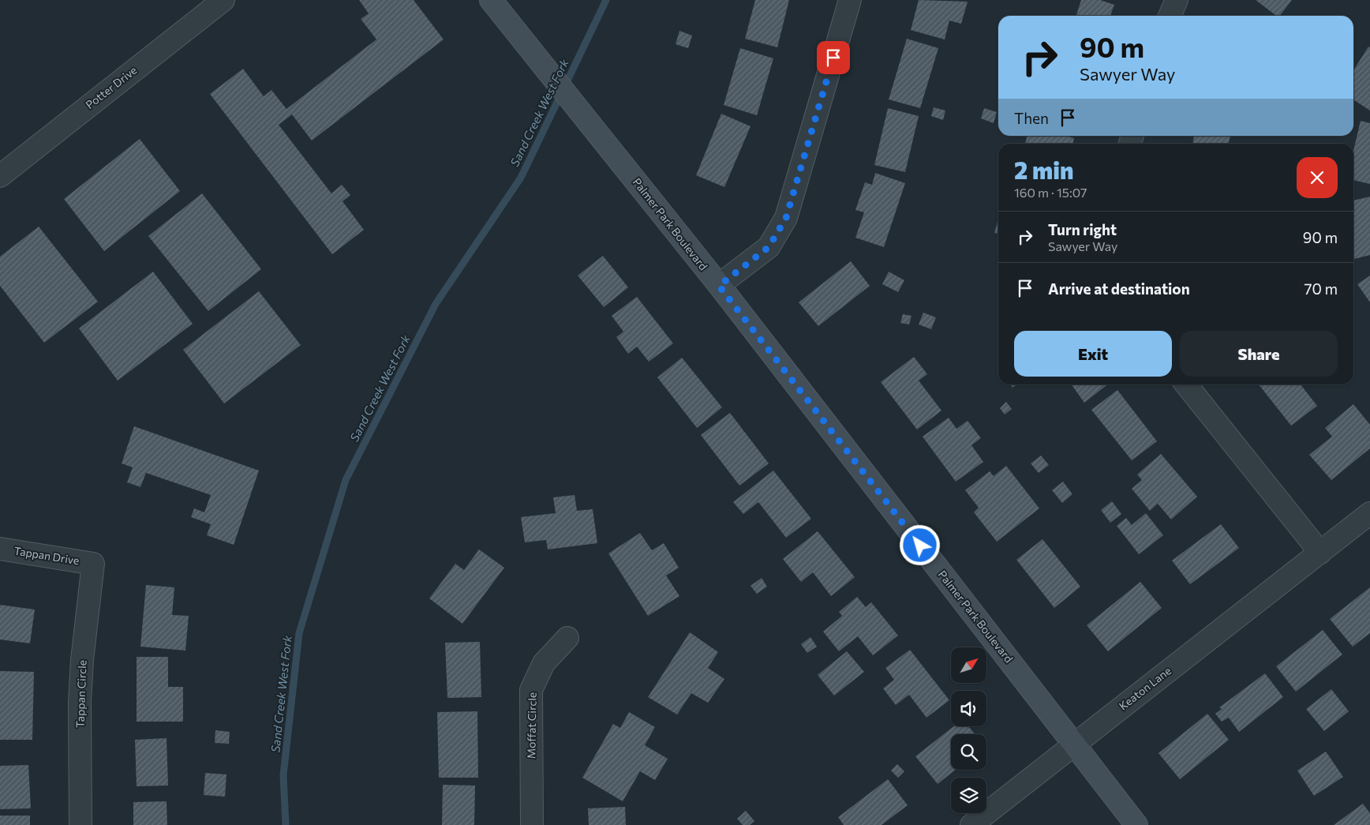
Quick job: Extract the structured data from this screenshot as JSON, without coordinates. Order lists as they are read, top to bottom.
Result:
{
  "streets": {
    "main road": ["Palmer Park Boulevard"],
    "street": [
      "Potter Drive",
      "Tappan Drive",
      "Keaton Lane",
      "Tappan Circle",
      "Moffat Circle"
    ]
  },
  "crossings": [
    ["Palmer Park Boulevard", "Keaton Lane"],
    ["Tappan Drive", "Tappan Circle"]
  ],
  "water": ["Sand Creek West Fork"],
  "north": "top right",
  "page": {
    "turn": ["90 m", "Sawyer Way"],
    "then": "Then",
    "heading": ["2 min", "160 m · 15:07"],
    "list": [
      {
        "name": "Turn right",
        "note": "Sawyer Way",
        "value": "90 m"
      },
      {
        "name": "Arrive at destination",
        "value": "70 m"
      }
    ],
    "buttons": ["Exit", "Share"]
  }
}
